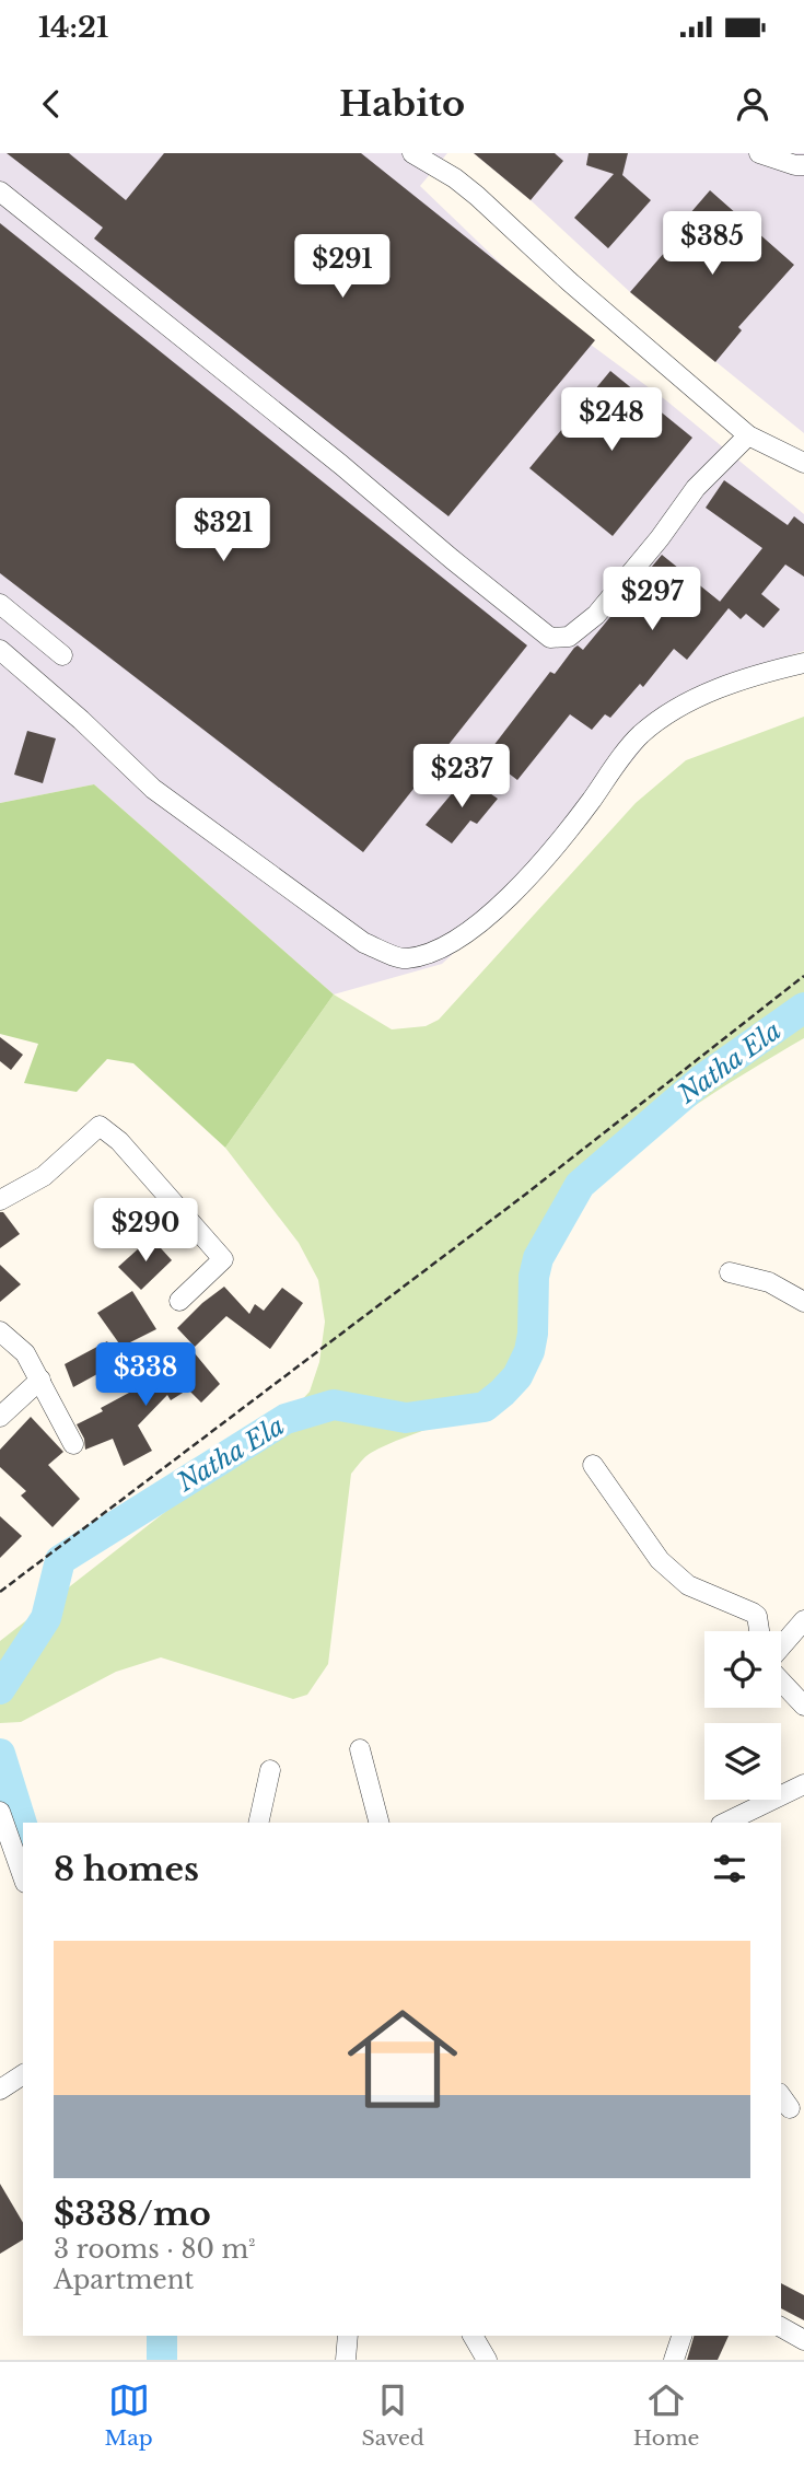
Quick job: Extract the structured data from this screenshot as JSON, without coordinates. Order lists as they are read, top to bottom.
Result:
{
  "water": ["Natha Ela"],
  "page": {
    "status": "14:21",
    "header": "Habito",
    "price": [
      "$385",
      "$291",
      "$248",
      "$321",
      "$297",
      "$237",
      "$290",
      "$338"
    ],
    "heading": "8 homes",
    "list": [
      {
        "name": "$338/mo",
        "note": "3 rooms · 80 m² · Apartment"
      }
    ],
    "tabs": ["Map", "Saved", "Home"]
  }
}
